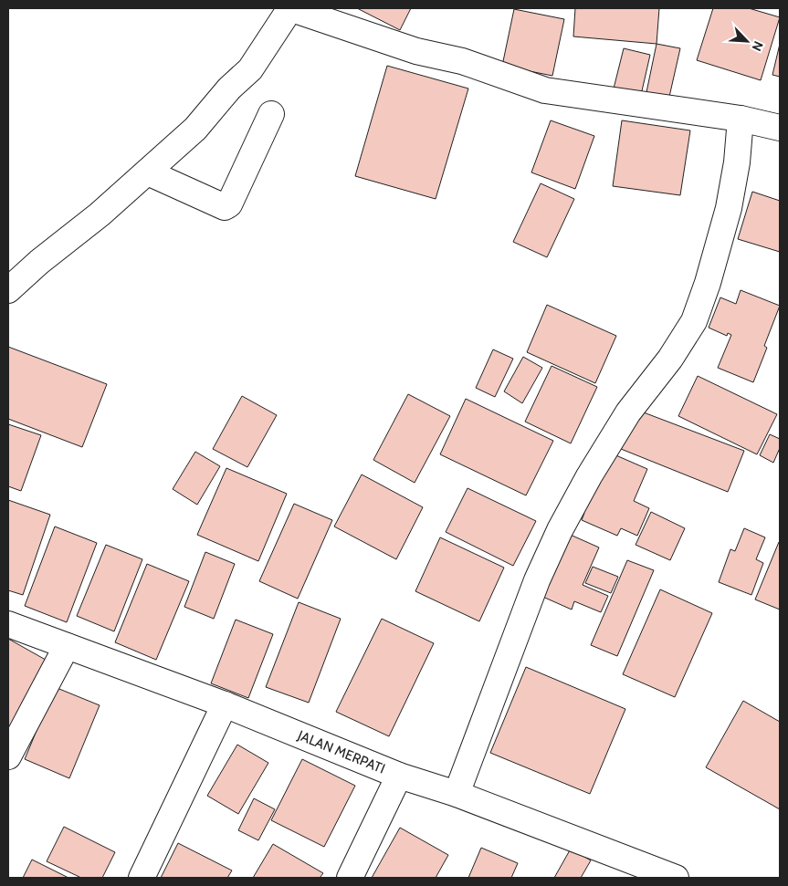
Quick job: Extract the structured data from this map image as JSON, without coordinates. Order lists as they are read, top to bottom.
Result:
{
  "streets": {
    "street": ["JALAN MERPATI"]
  },
  "north": "bottom right"
}
